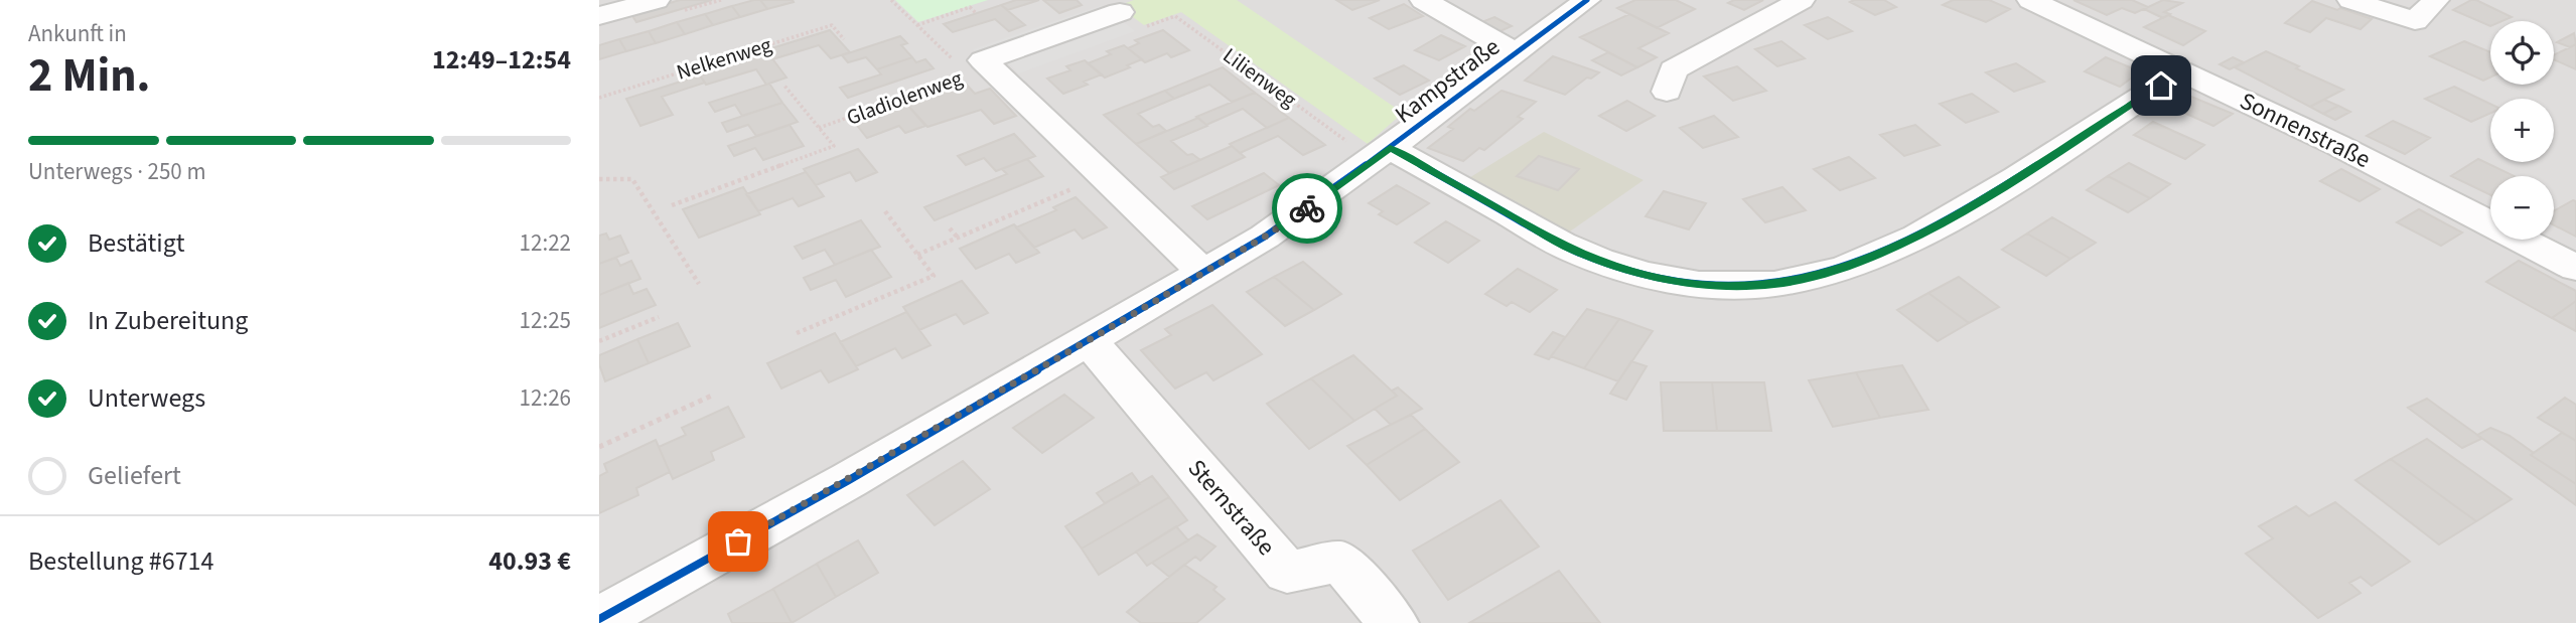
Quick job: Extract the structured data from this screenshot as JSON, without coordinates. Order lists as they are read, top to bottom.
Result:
{
  "streets": {
    "street": [
      "Kampstraße",
      "Gladiolenweg",
      "Sonnenstraße",
      "Sternstraße"
    ],
    "path": ["Nelkenweg", "Lilienweg"]
  },
  "crossings": [
    ["Lilienweg", "Kampstraße"],
    ["Lilienweg", "Gladiolenweg"],
    ["Kampstraße", "Gladiolenweg"],
    ["Kampstraße", "Sternstraße"]
  ],
  "page": {
    "heading": ["2 Min.", "Ankunft in", "12:49–12:54"],
    "panel": ["Bestellung #6714", "40.93 €"],
    "map_buttons": ["+", "−"],
    "bar": "Unterwegs · 250 m",
    "list": [
      ["Bestätigt", "12:22"],
      ["In Zubereitung", "12:25"],
      ["Unterwegs", "12:26"],
      "Geliefert"
    ]
  }
}
